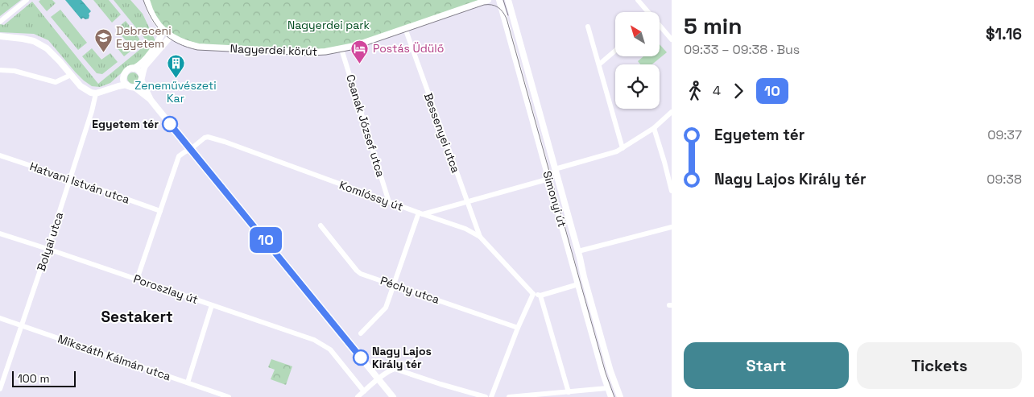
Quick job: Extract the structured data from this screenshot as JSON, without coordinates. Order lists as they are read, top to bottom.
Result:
{
  "streets": {
    "street": [
      "Nagyerdei körút",
      "Csanak József utca",
      "Bessenyei utca",
      "Hatvani István utca",
      "Komlóssy út",
      "Simonyi út",
      "Bolyai utca",
      "Poroszlay út",
      "Péchy utca",
      "Mikszáth Kálmán utca"
    ]
  },
  "crossings": [
    ["Nagyerdei körút", "Csanak József utca"],
    ["Nagyerdei körút", "Bessenyei utca"],
    ["Csanak József utca", "Komlóssy út"],
    ["Bessenyei utca", "Komlóssy út"],
    ["Hatvani István utca", "Komlóssy út"],
    ["Hatvani István utca", "Bolyai utca"],
    ["Komlóssy út", "Poroszlay út"],
    ["Bolyai utca", "Poroszlay út"],
    ["Bolyai utca", "Mikszáth Kálmán utca"]
  ],
  "districts": ["Sestakert"],
  "parks": ["Nagyerdei park"],
  "places": {
    "school or university": ["Debreceni Egyetem"],
    "hotel": ["Postás Üdülő"],
    "building": ["Zeneművészeti Kar"],
    "other": ["Egyetem tér", "Nagy Lajos Király tér"]
  },
  "lines": ["bus line 10"],
  "scale_bar": "100 m",
  "north": "top left",
  "page": {
    "on_map": "10",
    "heading": ["5 min", "09:33 – 09:38 · Bus", "$1.16"],
    "legs": ["4", "10"],
    "list": [
      {
        "name": "Egyetem tér",
        "value": "09:37"
      },
      {
        "name": "Nagy Lajos Király tér",
        "value": "09:38"
      }
    ],
    "buttons": ["Start", "Tickets"],
    "scale": "100 m"
  }
}
